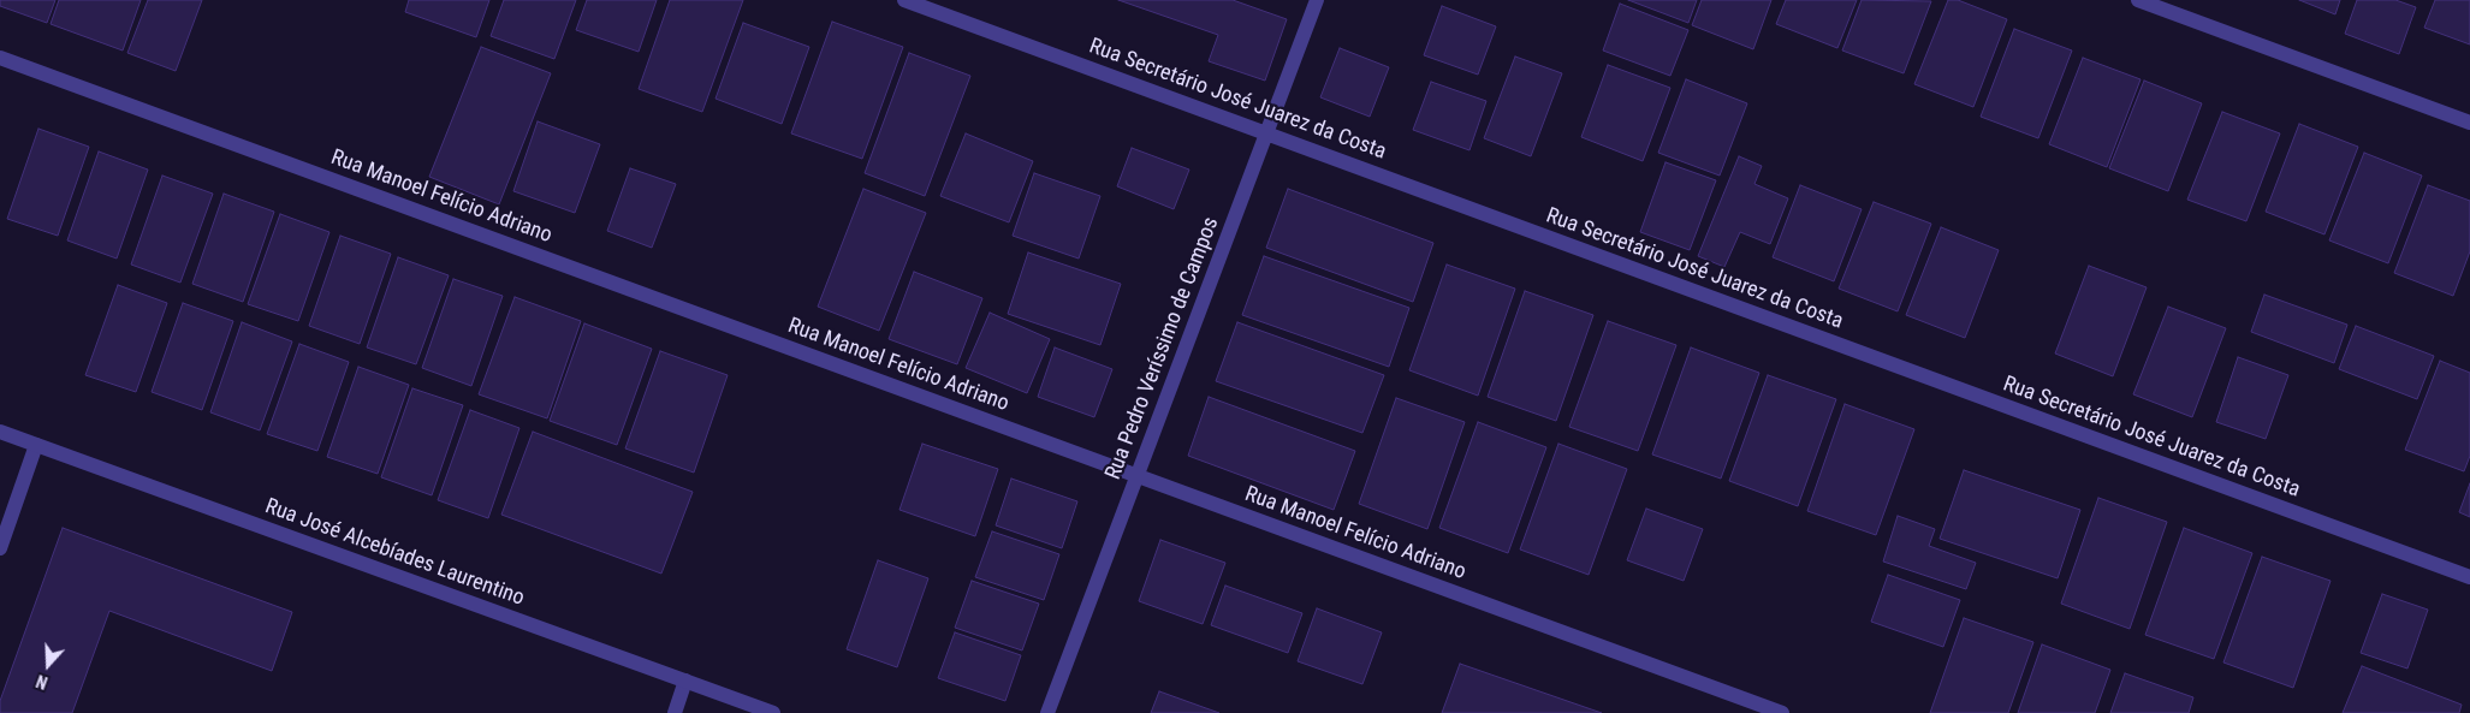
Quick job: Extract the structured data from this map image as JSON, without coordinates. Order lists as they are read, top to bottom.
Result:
{
  "streets": {
    "street": [
      "Rua Secretário José Juarez da Costa",
      "Rua Manoel Felício Adriano",
      "Rua Pedro Veríssimo de Campos",
      "Rua José Alcebíades Laurentino"
    ]
  },
  "crossings": [
    ["Rua Secretário José Juarez da Costa", "Rua Pedro Veríssimo de Campos"],
    ["Rua Manoel Felício Adriano", "Rua Pedro Veríssimo de Campos"]
  ],
  "north": "bottom"
}
